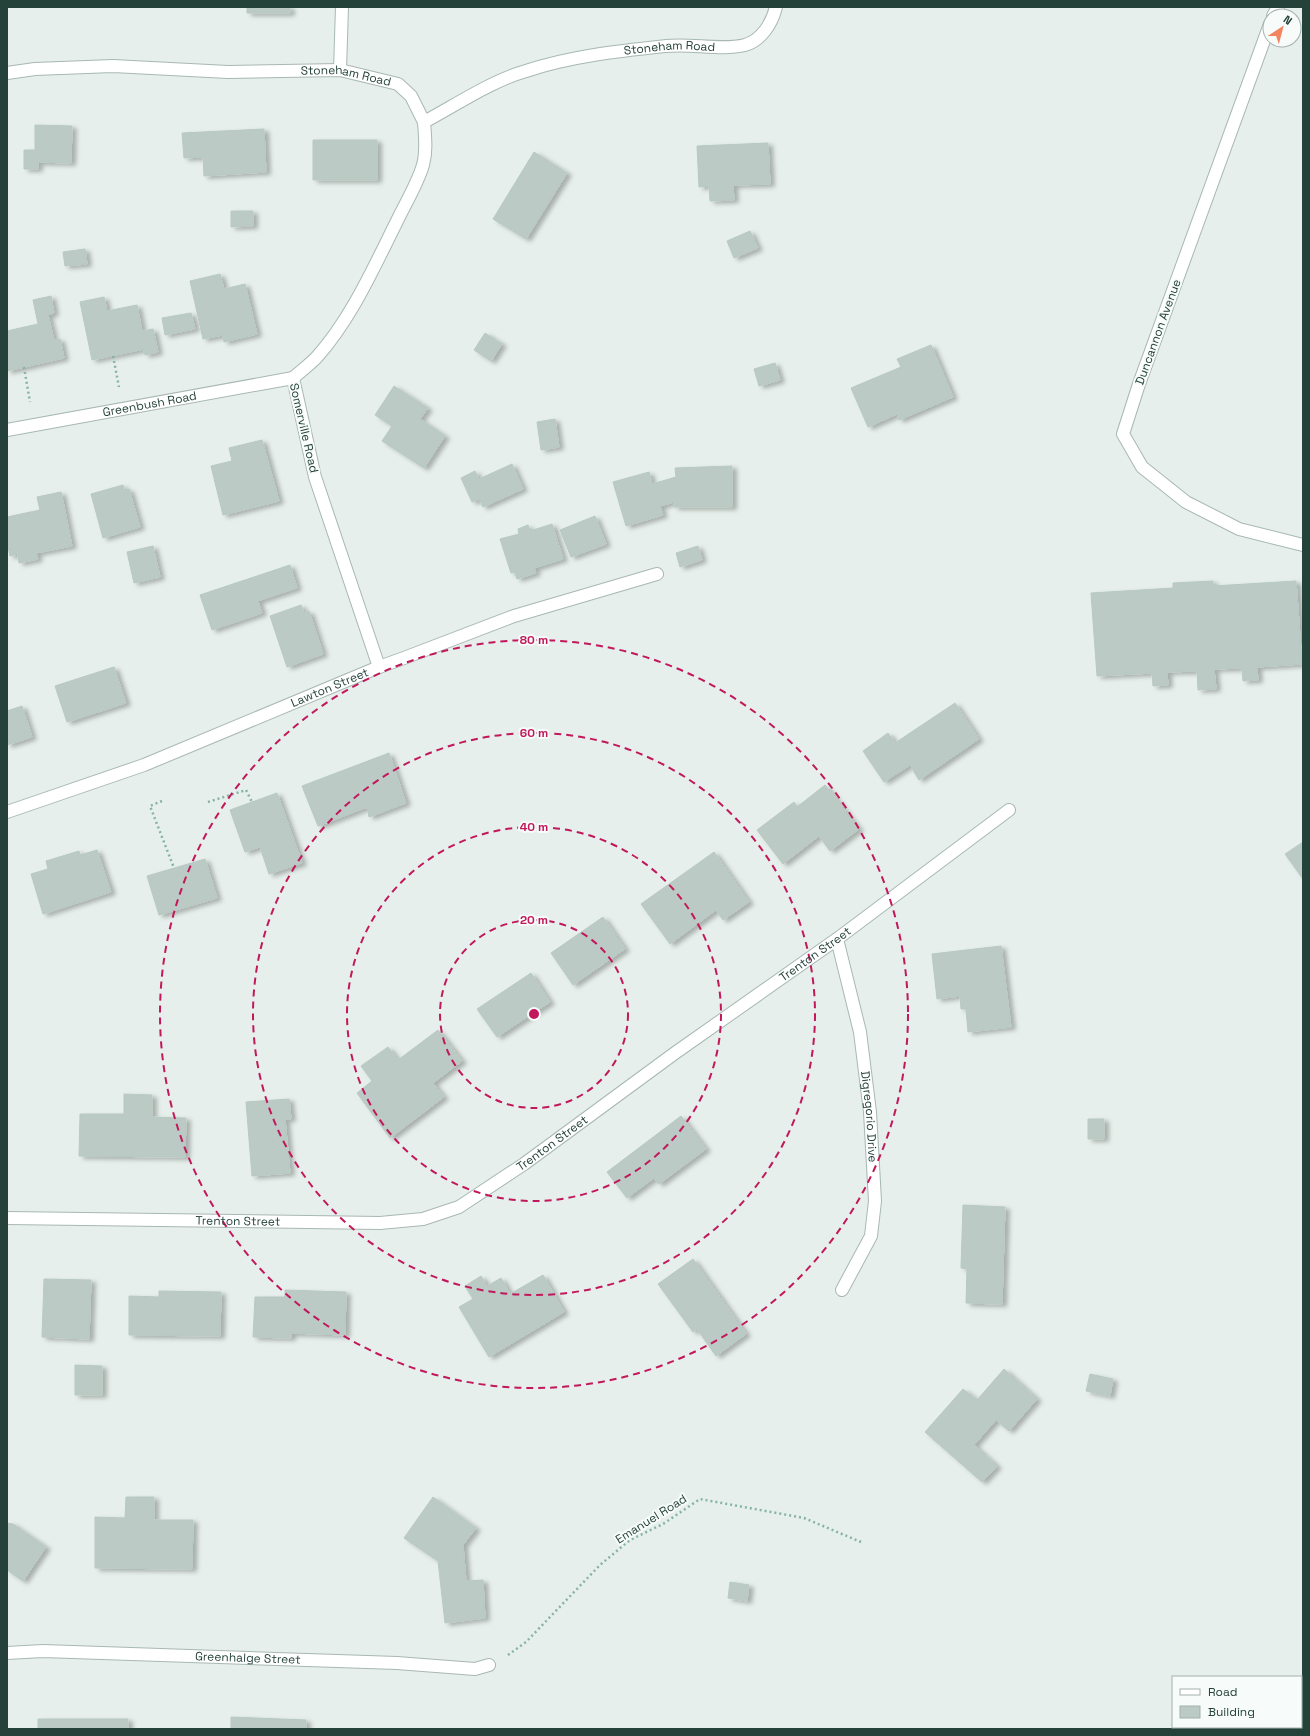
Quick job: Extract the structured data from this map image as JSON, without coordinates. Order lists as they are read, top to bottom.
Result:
{
  "streets": {
    "street": [
      "Stoneham Road",
      "Duncannon Avenue",
      "Greenbush Road",
      "Somerville Road",
      "Lawton Street",
      "Trenton Street",
      "Digregorio Drive",
      "Greenhalge Street"
    ],
    "path": ["Emanuel Road"]
  },
  "crossings": [
    ["Stoneham Road", "Somerville Road"],
    ["Greenbush Road", "Somerville Road"],
    ["Somerville Road", "Lawton Street"],
    ["Trenton Street", "Digregorio Drive"],
    ["Emanuel Road", "Greenhalge Street"]
  ],
  "legend": ["Road", "Building"],
  "north": "top right",
  "rings": [
    "80 m",
    "60 m",
    "40 m",
    "20 m"
  ]
}
